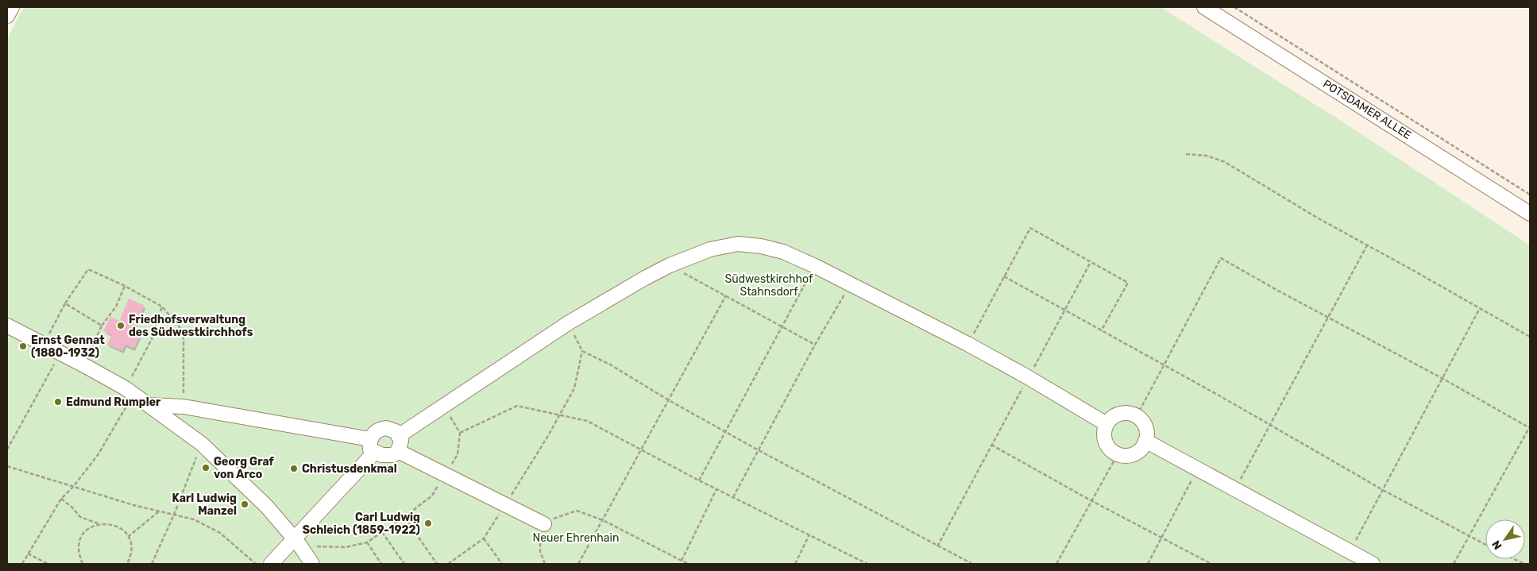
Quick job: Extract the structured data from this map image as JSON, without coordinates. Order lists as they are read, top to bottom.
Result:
{
  "streets": {
    "street": ["POTSDAMER ALLEE"]
  },
  "parks": ["Südwestkirchhof Stahnsdorf", "Neuer Ehrenhain"],
  "places": [
    "Friedhofsverwaltung des Südwestkirchhofs",
    "Ernst Gennat (1880-1932)",
    "Edmund Rumpler",
    "Georg Graf von Arco",
    "Christusdenkmal",
    "Karl Ludwig Manzel",
    "Carl Ludwig Schleich (1859-1922)"
  ],
  "north": "bottom left"
}
